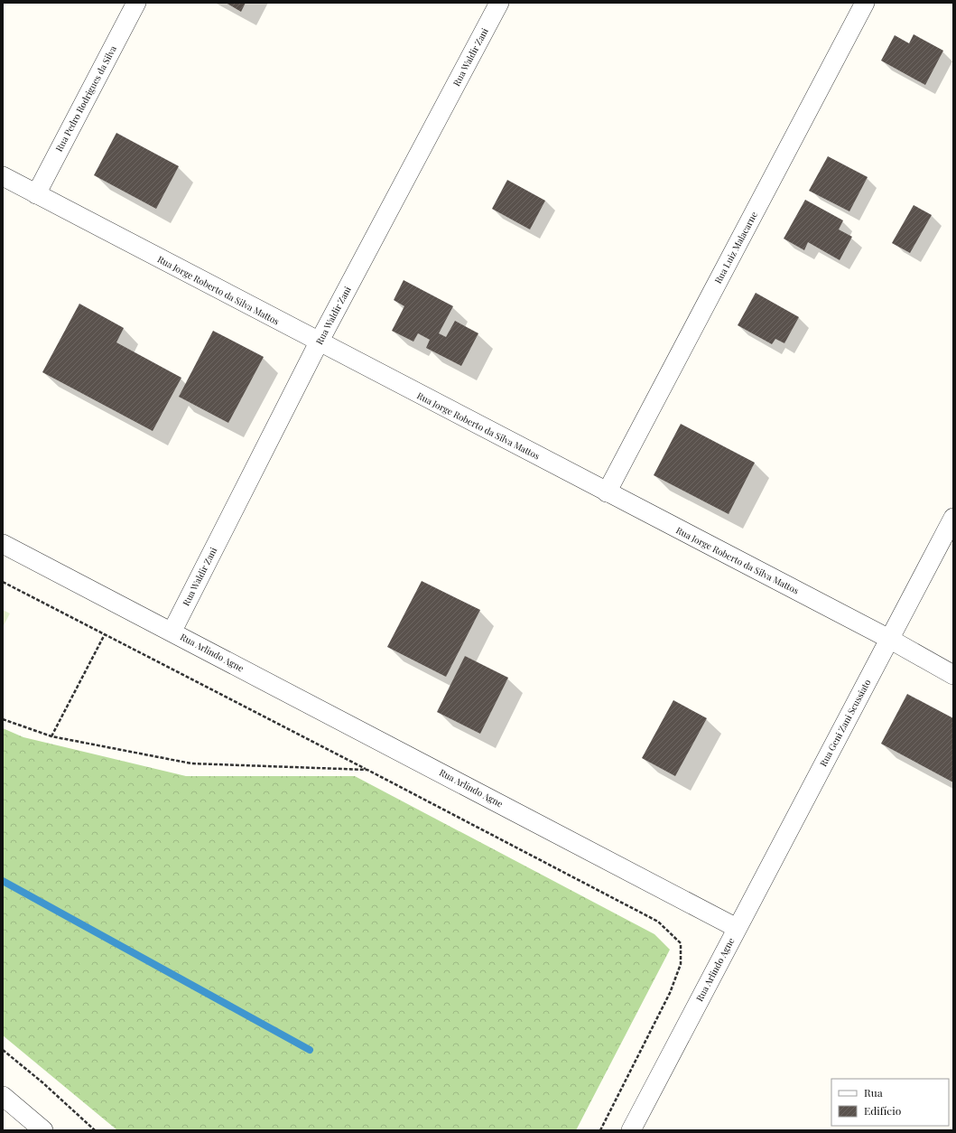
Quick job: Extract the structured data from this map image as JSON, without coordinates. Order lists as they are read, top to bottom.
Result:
{
  "streets": {
    "street": [
      "Rua Waldir Zani",
      "Rua Pedro Rodrigues da Silva",
      "Rua Luiz Malacarne",
      "Rua Jorge Roberto da Silva Mattos",
      "Rua Arlindo Agne",
      "Rua Geni Zani Scussiato"
    ]
  },
  "crossings": [
    ["Rua Waldir Zani", "Rua Jorge Roberto da Silva Mattos"],
    ["Rua Waldir Zani", "Rua Arlindo Agne"],
    ["Rua Pedro Rodrigues da Silva", "Rua Jorge Roberto da Silva Mattos"],
    ["Rua Luiz Malacarne", "Rua Jorge Roberto da Silva Mattos"],
    ["Rua Jorge Roberto da Silva Mattos", "Rua Geni Zani Scussiato"],
    ["Rua Arlindo Agne", "Rua Geni Zani Scussiato"]
  ],
  "legend": ["Rua", "Edifício"]
}
